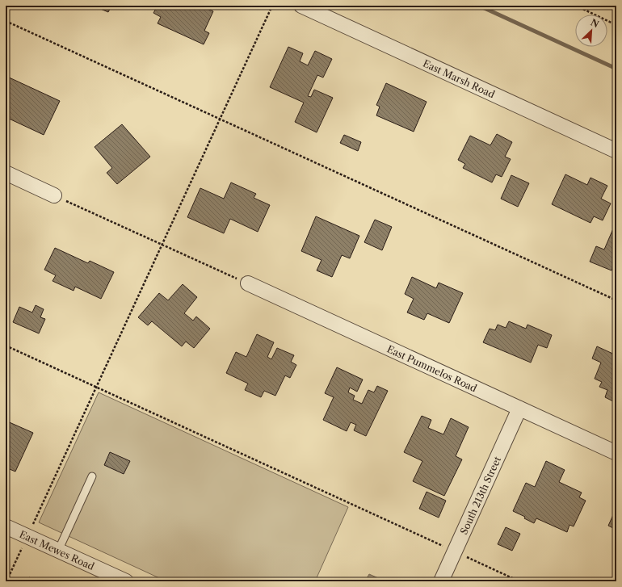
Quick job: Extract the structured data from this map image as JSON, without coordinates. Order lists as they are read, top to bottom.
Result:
{
  "streets": {
    "street": [
      "East Marsh Road",
      "East Pummelos Road",
      "South 213th Street",
      "East Mewes Road"
    ]
  },
  "crossings": [
    ["East Pummelos Road", "South 213th Street"]
  ],
  "north": "top right"
}
